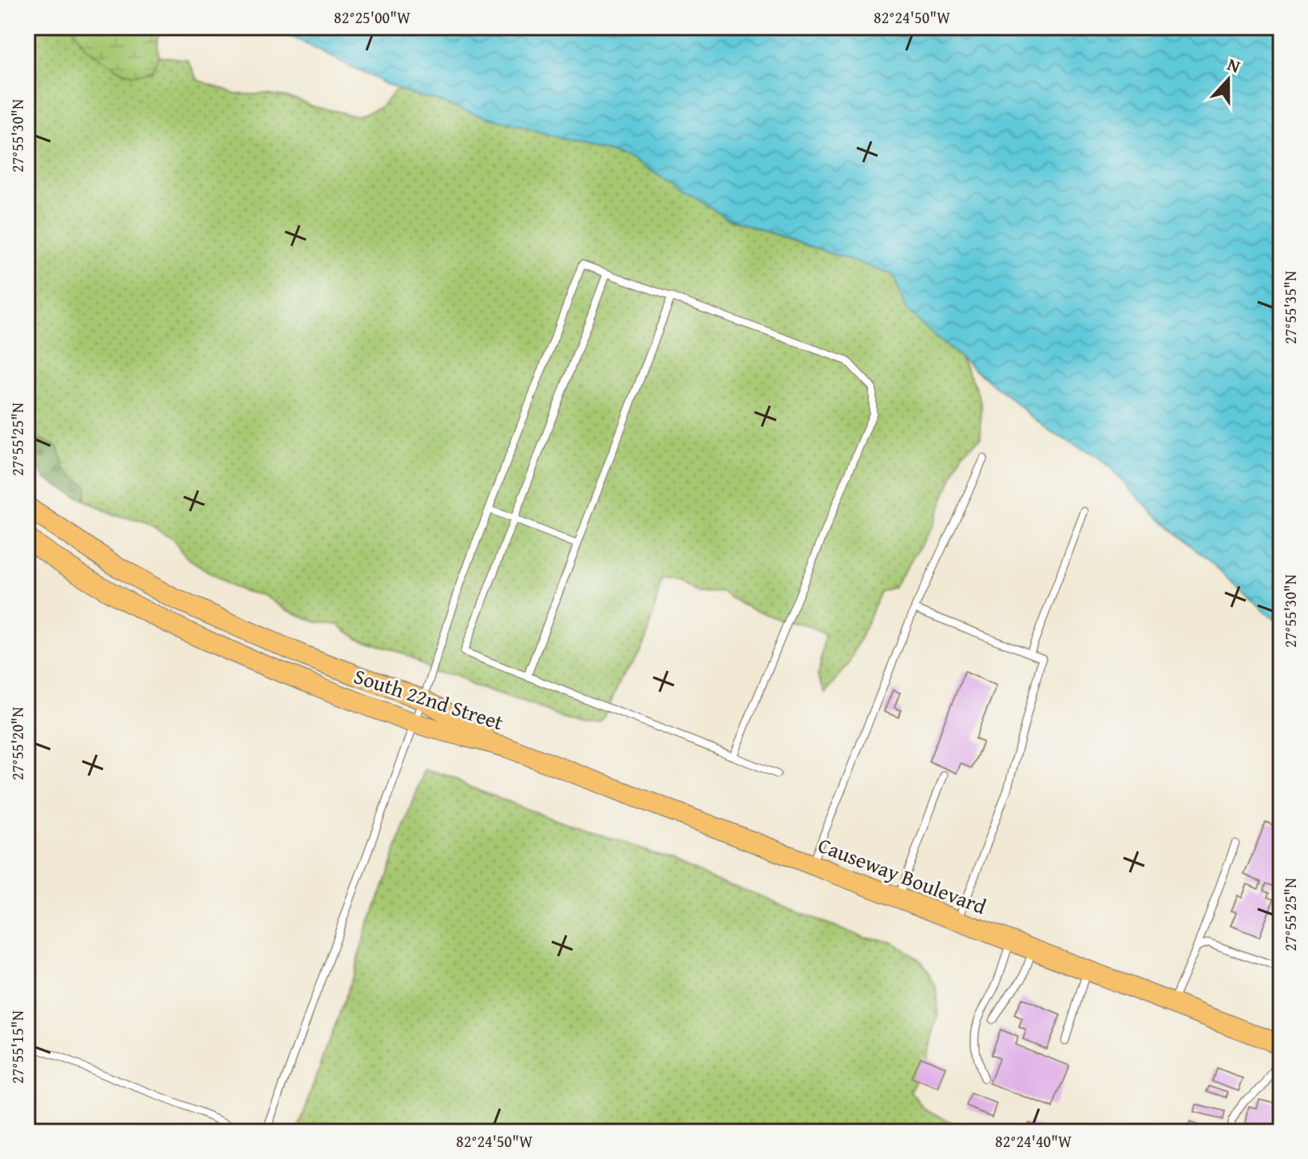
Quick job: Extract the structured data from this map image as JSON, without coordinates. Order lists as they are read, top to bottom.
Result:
{
  "streets": {
    "main road": ["South 22nd Street", "Causeway Boulevard"]
  },
  "crossings": [
    ["South 22nd Street", "Causeway Boulevard"]
  ],
  "north": "top",
  "coordinates": [
    "82°25'00\"W",
    "82°24'50\"W",
    "27°55'30\"N",
    "27°55'35\"N",
    "27°55'25\"N",
    "27°55'20\"N",
    "27°55'15\"N",
    "82°24'40\"W"
  ]
}
